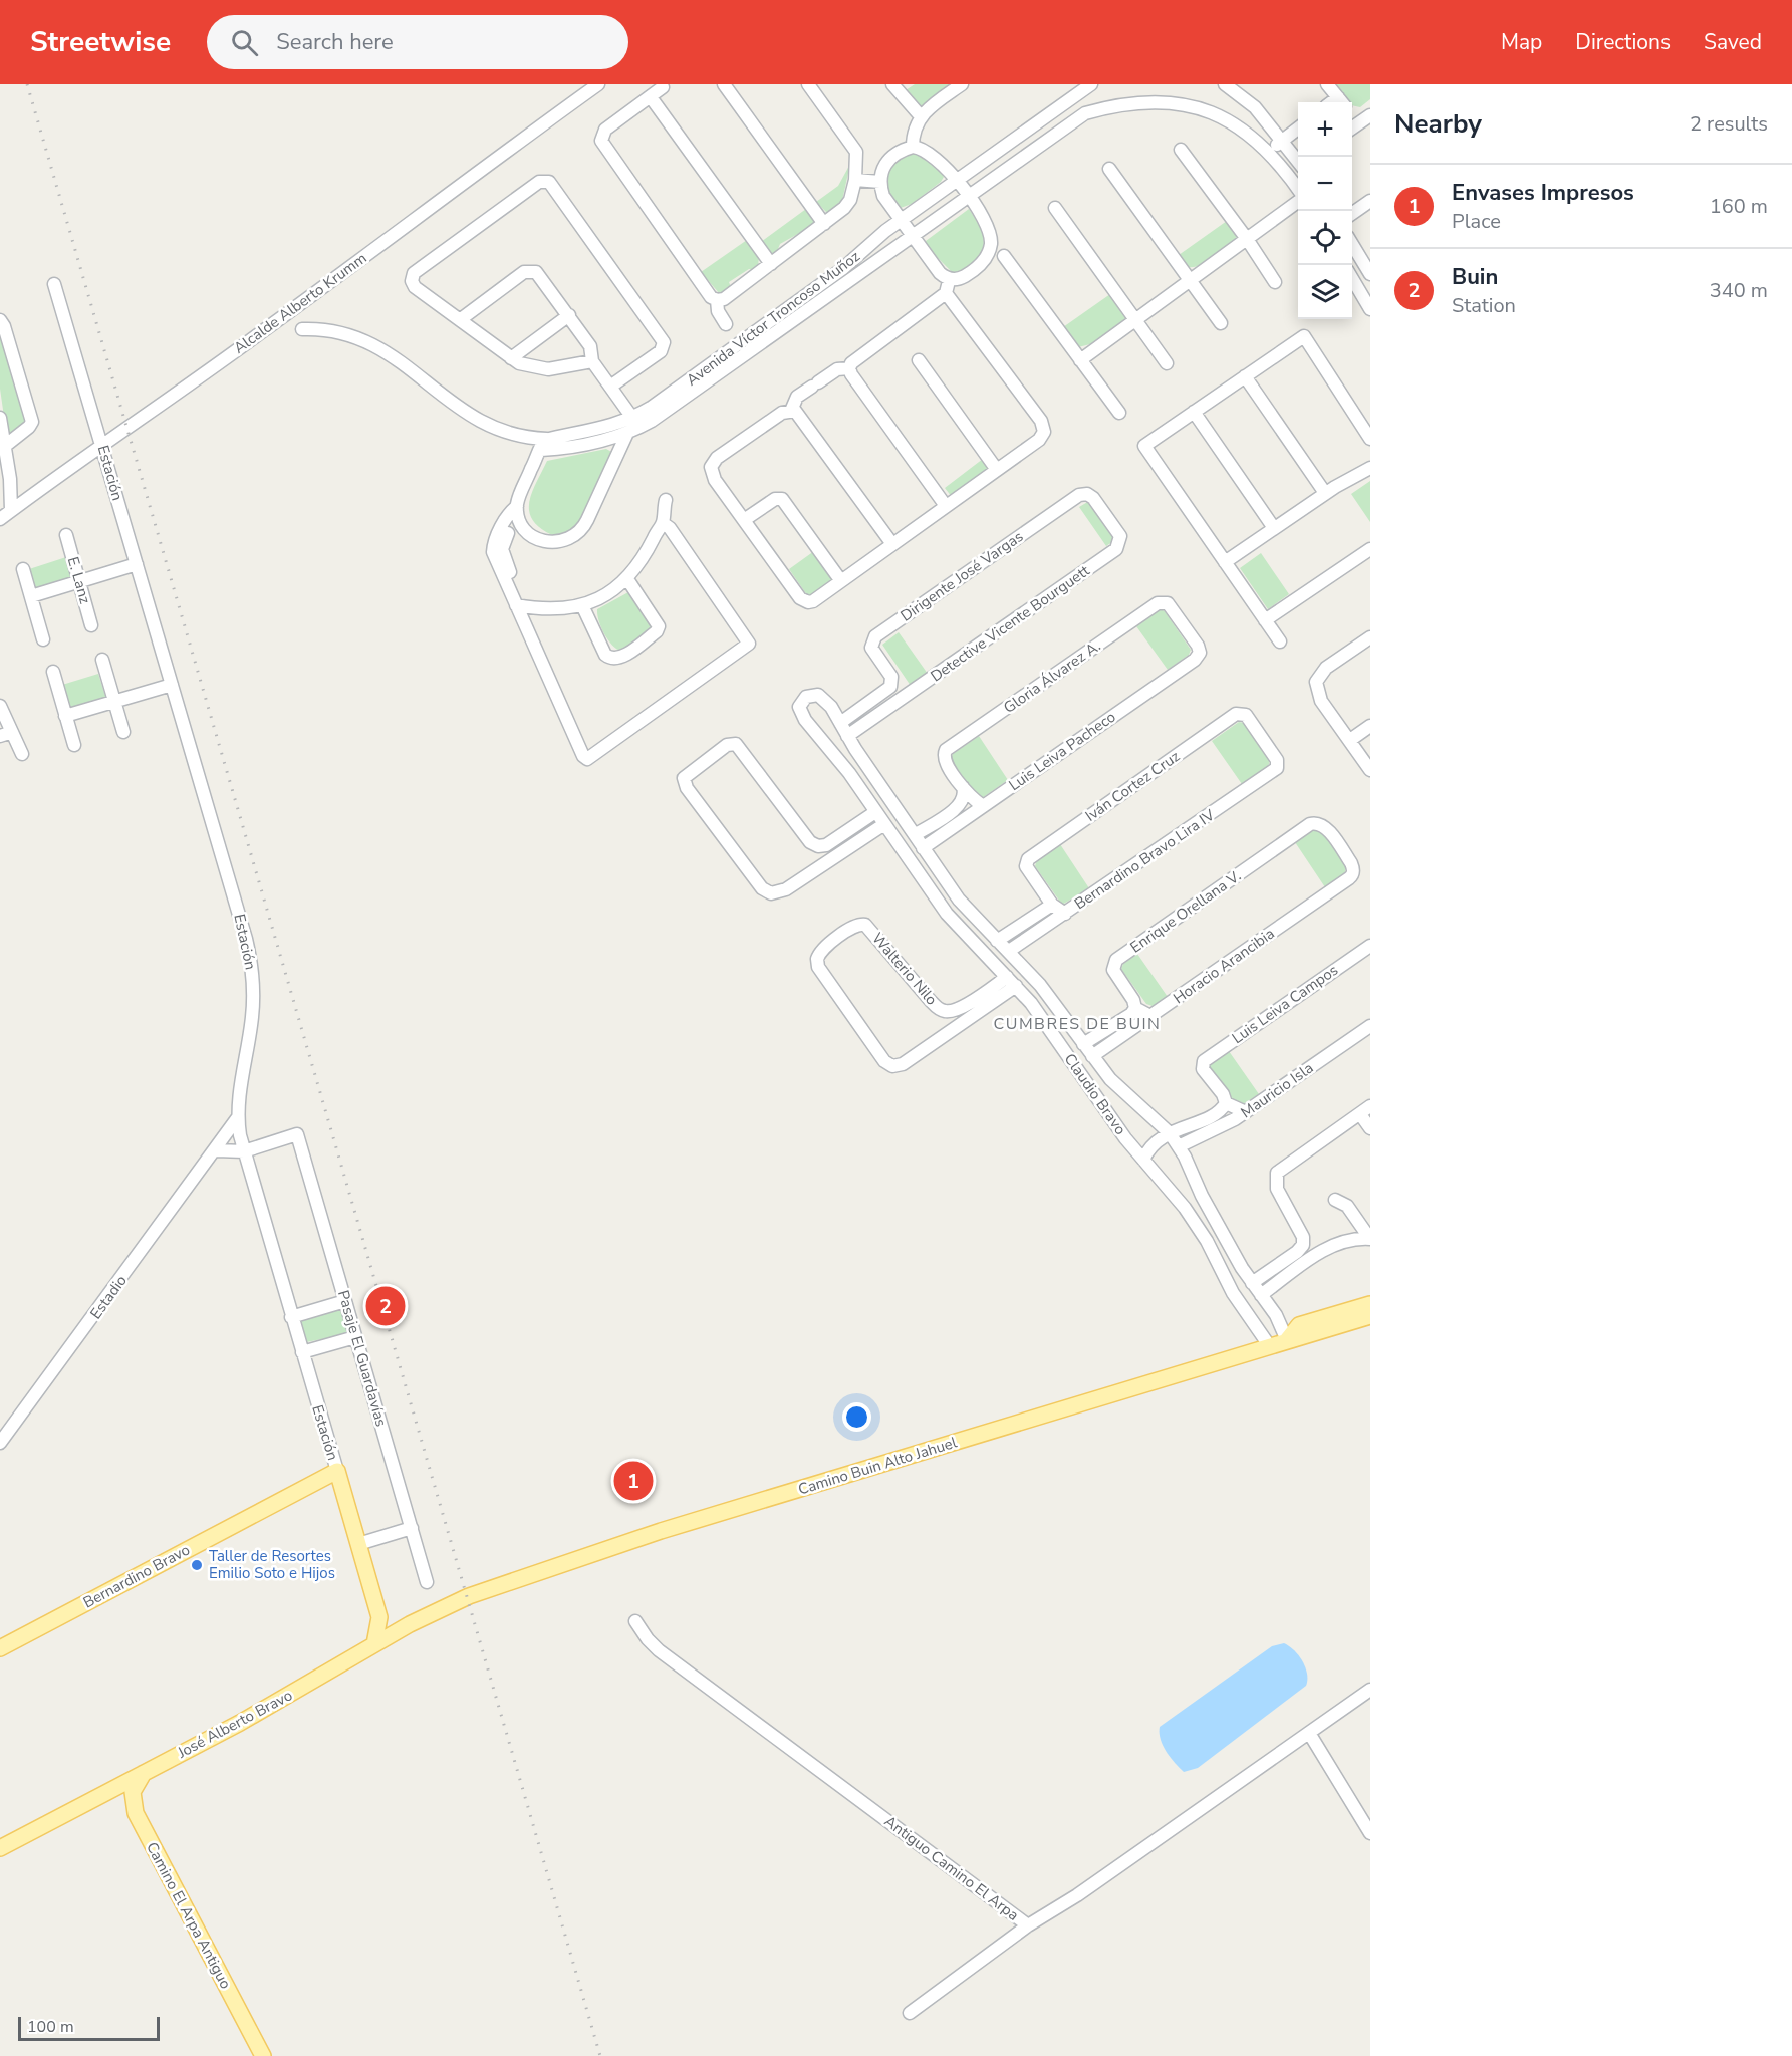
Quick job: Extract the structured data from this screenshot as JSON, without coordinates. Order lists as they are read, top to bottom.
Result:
{
  "streets": {
    "main road": [
      "Estación",
      "Camino Buin Alto Jahuel",
      "Bernardino Bravo",
      "José Alberto Bravo",
      "Camino El Arpa Antiguo"
    ],
    "street": [
      "Alcalde Alberto Krumm",
      "Avenida Víctor Troncoso Muñoz",
      "Dirigente José Vargas",
      "E. Lanz",
      "Detective Vicente Bourguett",
      "Gloria Álvarez A.",
      "Luis Leiva Pacheco",
      "Iván Cortez Cruz",
      "Bernardino Bravo Lira IV",
      "Enrique Orellana V.",
      "Horacio Arancibia",
      "Walterio Nilo",
      "Luis Leiva Campos",
      "Mauricio Isla",
      "Claudio Bravo",
      "Estadio",
      "Pasaje El Guardavías",
      "Antiguo Camino El Arpa"
    ]
  },
  "crossings": [
    ["Alcalde Alberto Krumm", "Estación"],
    ["Estación", "Estadio"],
    ["Estación", "Pasaje El Guardavías"],
    ["Estación", "Bernardino Bravo"],
    ["Estación", "José Alberto Bravo"],
    ["Dirigente José Vargas", "Detective Vicente Bourguett"],
    ["Detective Vicente Bourguett", "Claudio Bravo"],
    ["Gloria Álvarez A.", "Luis Leiva Pacheco"],
    ["Luis Leiva Pacheco", "Claudio Bravo"],
    ["Iván Cortez Cruz", "Bernardino Bravo Lira IV"],
    ["Bernardino Bravo Lira IV", "Claudio Bravo"],
    ["Enrique Orellana V.", "Horacio Arancibia"],
    ["Horacio Arancibia", "Claudio Bravo"],
    ["Walterio Nilo", "Claudio Bravo"],
    ["Luis Leiva Campos", "Mauricio Isla"],
    ["Mauricio Isla", "Claudio Bravo"],
    ["Claudio Bravo", "Camino Buin Alto Jahuel"],
    ["Camino Buin Alto Jahuel", "José Alberto Bravo"],
    ["José Alberto Bravo", "Camino El Arpa Antiguo"]
  ],
  "districts": ["CUMBRES DE BUIN"],
  "places": ["Taller de Resortes Emilio Soto e Hijos"],
  "scale_bar": "100 m",
  "page": {
    "header": "Streetwise",
    "search": "Search here",
    "nav": ["Map", "Directions", "Saved"],
    "heading": ["Nearby", "2 results"],
    "map_buttons": ["+", "−"],
    "list": [
      {
        "mark": "1",
        "name": "Envases Impresos",
        "note": "Place",
        "value": "160 m"
      },
      {
        "mark": "2",
        "name": "Buin",
        "note": "Station",
        "value": "340 m"
      }
    ],
    "pins": ["2", "1"],
    "scale": "100 m"
  }
}
